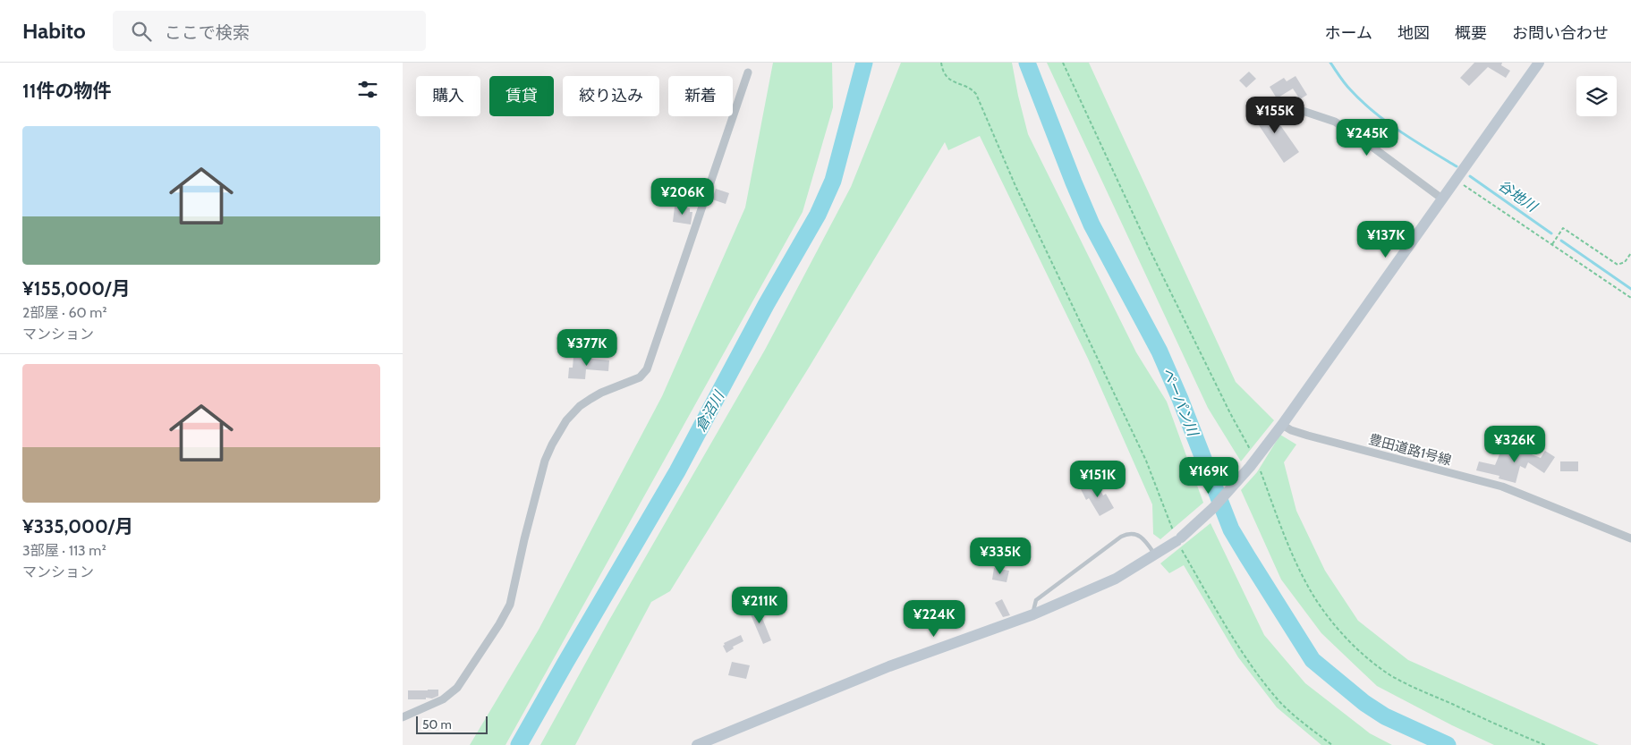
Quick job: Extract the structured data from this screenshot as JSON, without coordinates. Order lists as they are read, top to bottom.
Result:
{
  "streets": {
    "street": ["豊田道路1号線"]
  },
  "water": ["谷地川", "ペーパン川", "倉沼川"],
  "scale_bar": "50 m",
  "page": {
    "header": "Habito",
    "search": "ここで検索",
    "nav": [
      "ホーム",
      "地図",
      "概要",
      "お問い合わせ"
    ],
    "heading": "11件の物件",
    "chip": [
      "購入",
      "賃貸",
      "絞り込み",
      "新着"
    ],
    "price": [
      "¥155K",
      "¥245K",
      "¥206K",
      "¥137K",
      "¥377K",
      "¥326K",
      "¥169K",
      "¥151K",
      "¥335K",
      "¥211K",
      "¥224K"
    ],
    "list": [
      {
        "name": "¥155,000/月",
        "note": "2部屋 · 60 m² · マンション"
      },
      {
        "name": "¥335,000/月",
        "note": "3部屋 · 113 m² · マンション"
      }
    ],
    "scale": "50 m"
  }
}
